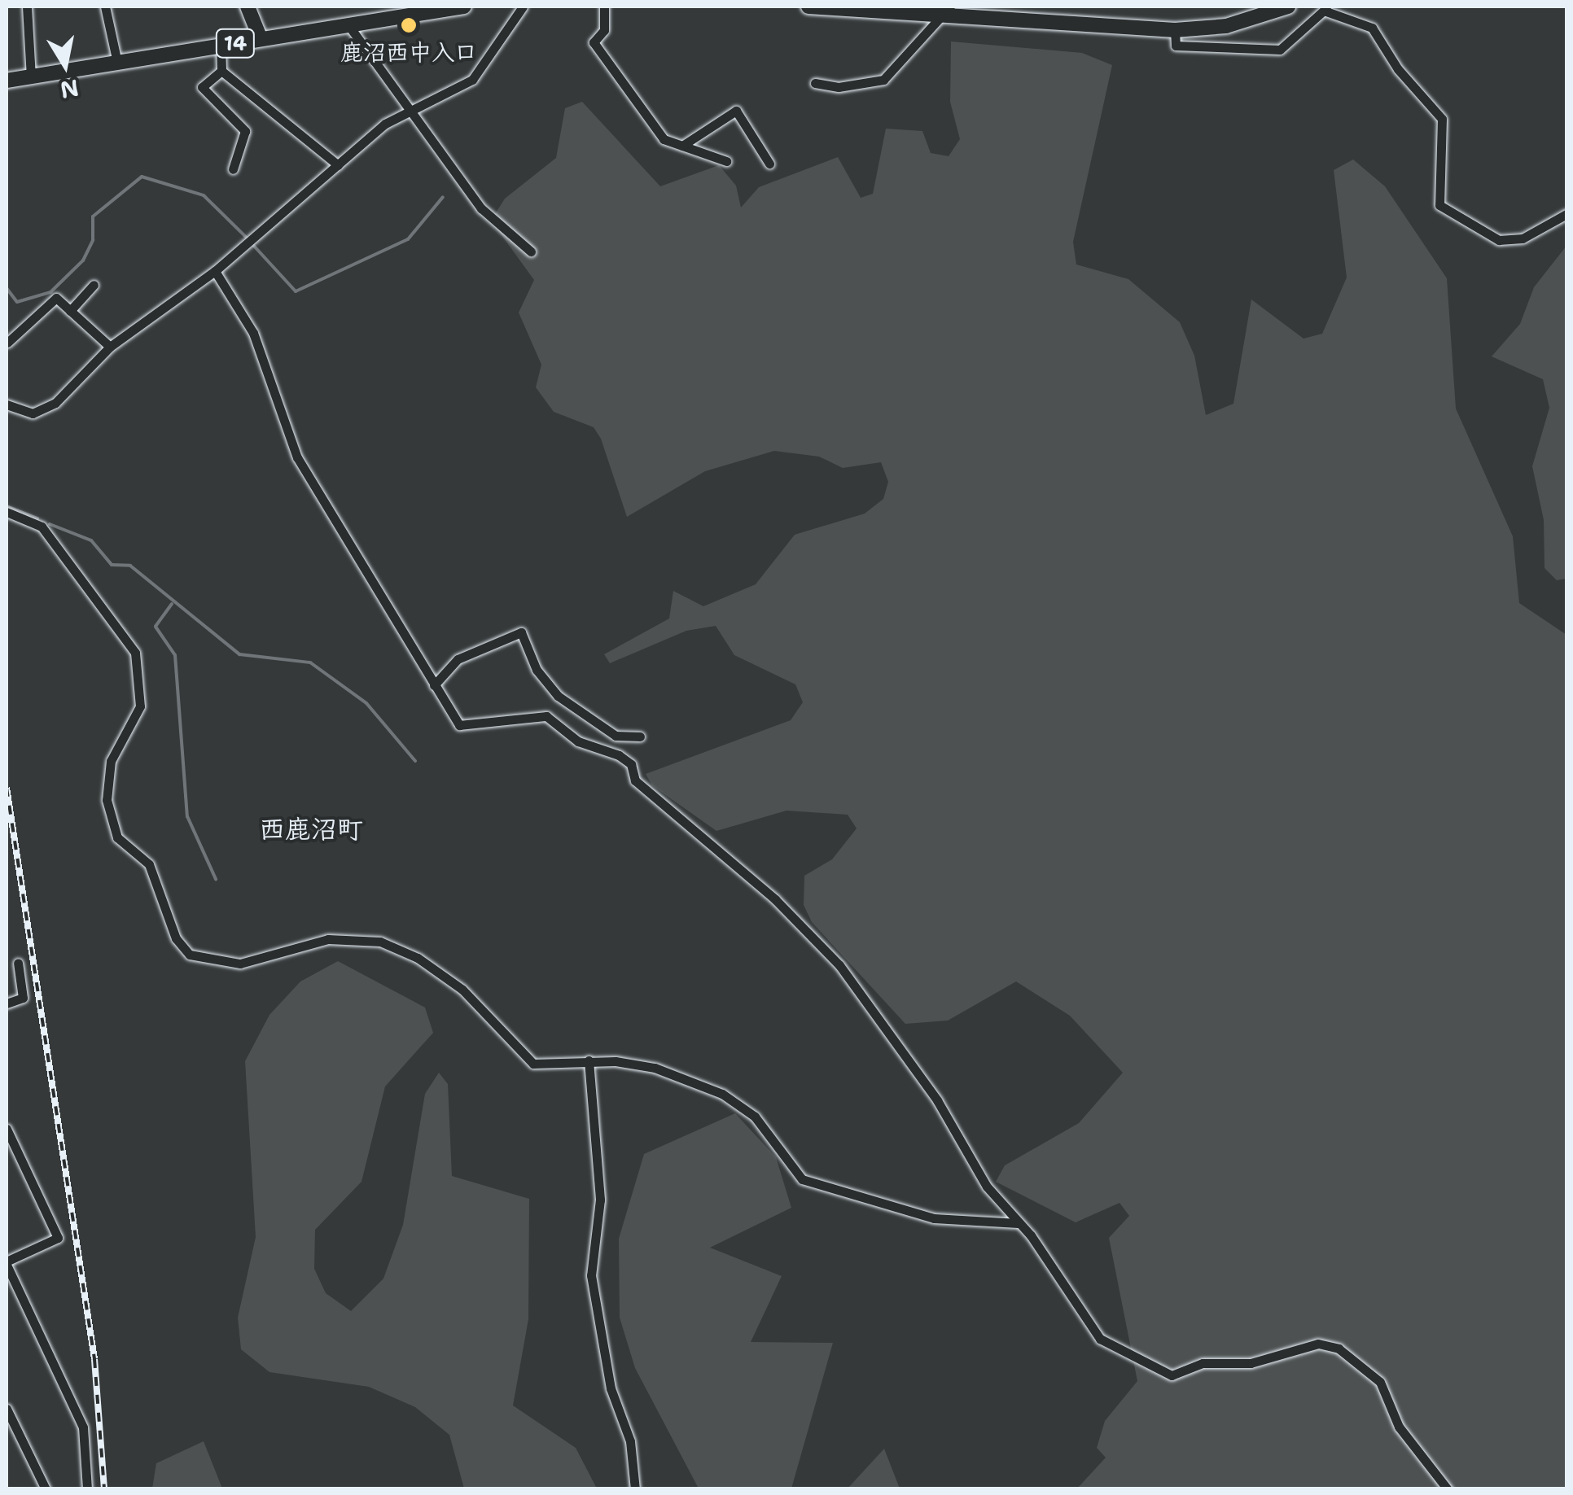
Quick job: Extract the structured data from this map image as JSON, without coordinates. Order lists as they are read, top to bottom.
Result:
{
  "streets": {
    "main road": ["14"]
  },
  "districts": ["西鹿沼町"],
  "places": ["鹿沼西中入口"],
  "north": "bottom"
}
